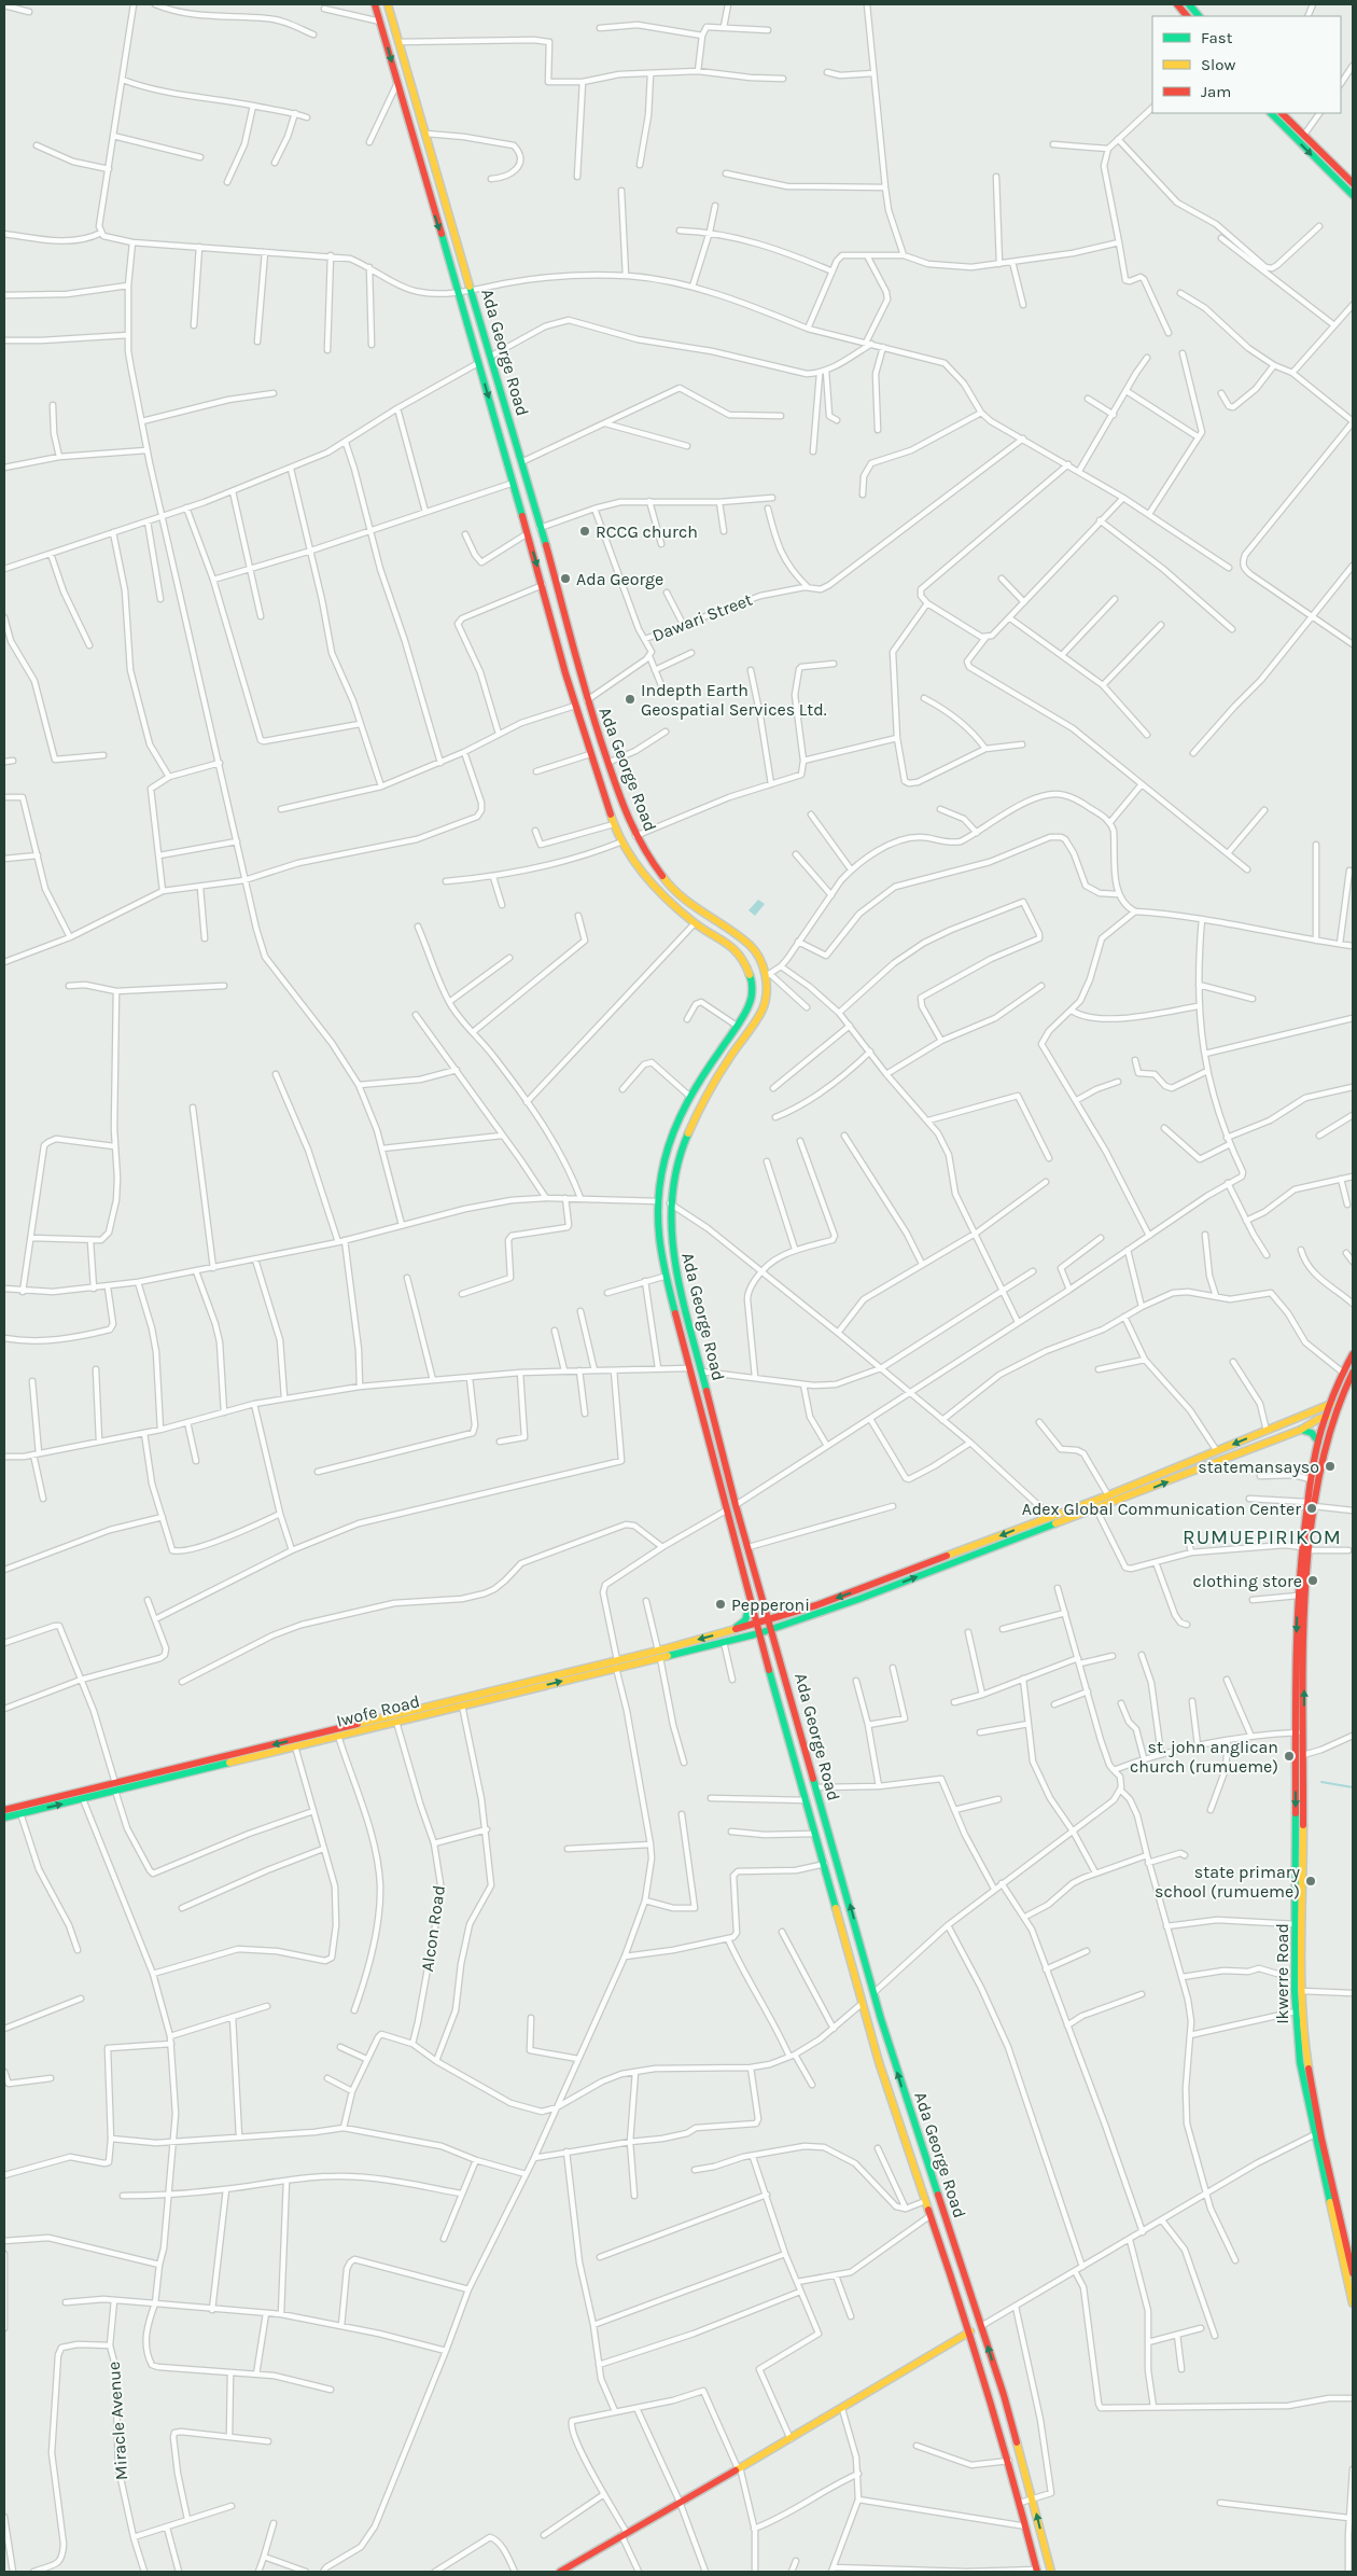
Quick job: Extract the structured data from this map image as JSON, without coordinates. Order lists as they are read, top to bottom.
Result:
{
  "streets": {
    "main road": ["Ada George Road", "Iwofe Road", "Ikwerre Road"],
    "street": ["Dawari Street", "Alcon Road", "Miracle Avenue"]
  },
  "crossings": [
    ["Ada George Road", "Dawari Street"],
    ["Ada George Road", "Iwofe Road"],
    ["Iwofe Road", "Alcon Road"],
    ["Iwofe Road", "Ikwerre Road"]
  ],
  "districts": ["RUMUEPIRIKOM"],
  "places": [
    "RCCG church",
    "Ada George",
    "Indepth Earth Geospatial Services Ltd.",
    "statemansayso",
    "Adex Global Communication Center",
    "clothing store",
    "Pepperoni",
    "st. john anglican church (rumueme)",
    "state primary school (rumueme)"
  ],
  "legend": ["Fast", "Slow", "Jam"]
}
